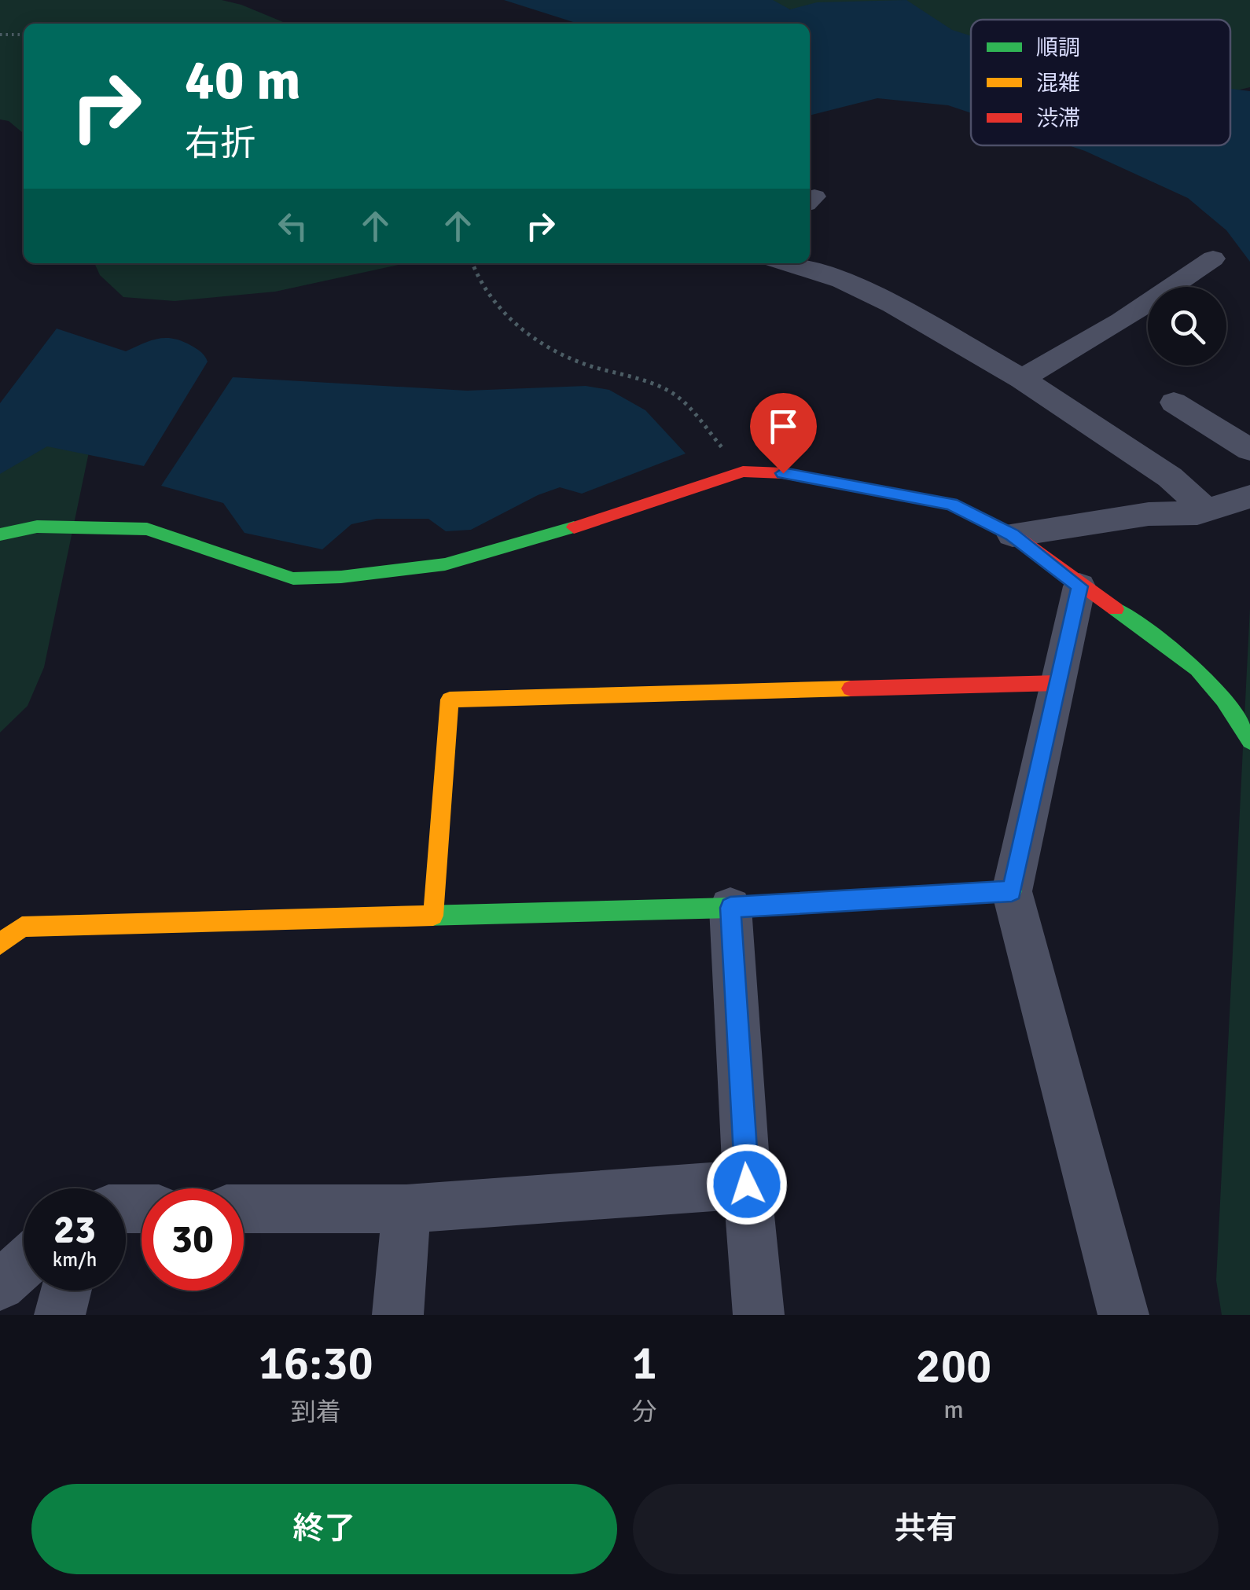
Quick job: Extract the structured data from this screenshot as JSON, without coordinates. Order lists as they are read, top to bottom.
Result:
{
  "legend": ["順調", "混雑", "渋滞"],
  "page": {
    "turn": ["40 m", "右折"],
    "speed": "23 km/h",
    "limit": "30",
    "eta": [
      "16:30",
      "到着",
      "1",
      "分",
      "200",
      "m"
    ],
    "buttons": ["終了", "共有"]
  }
}
